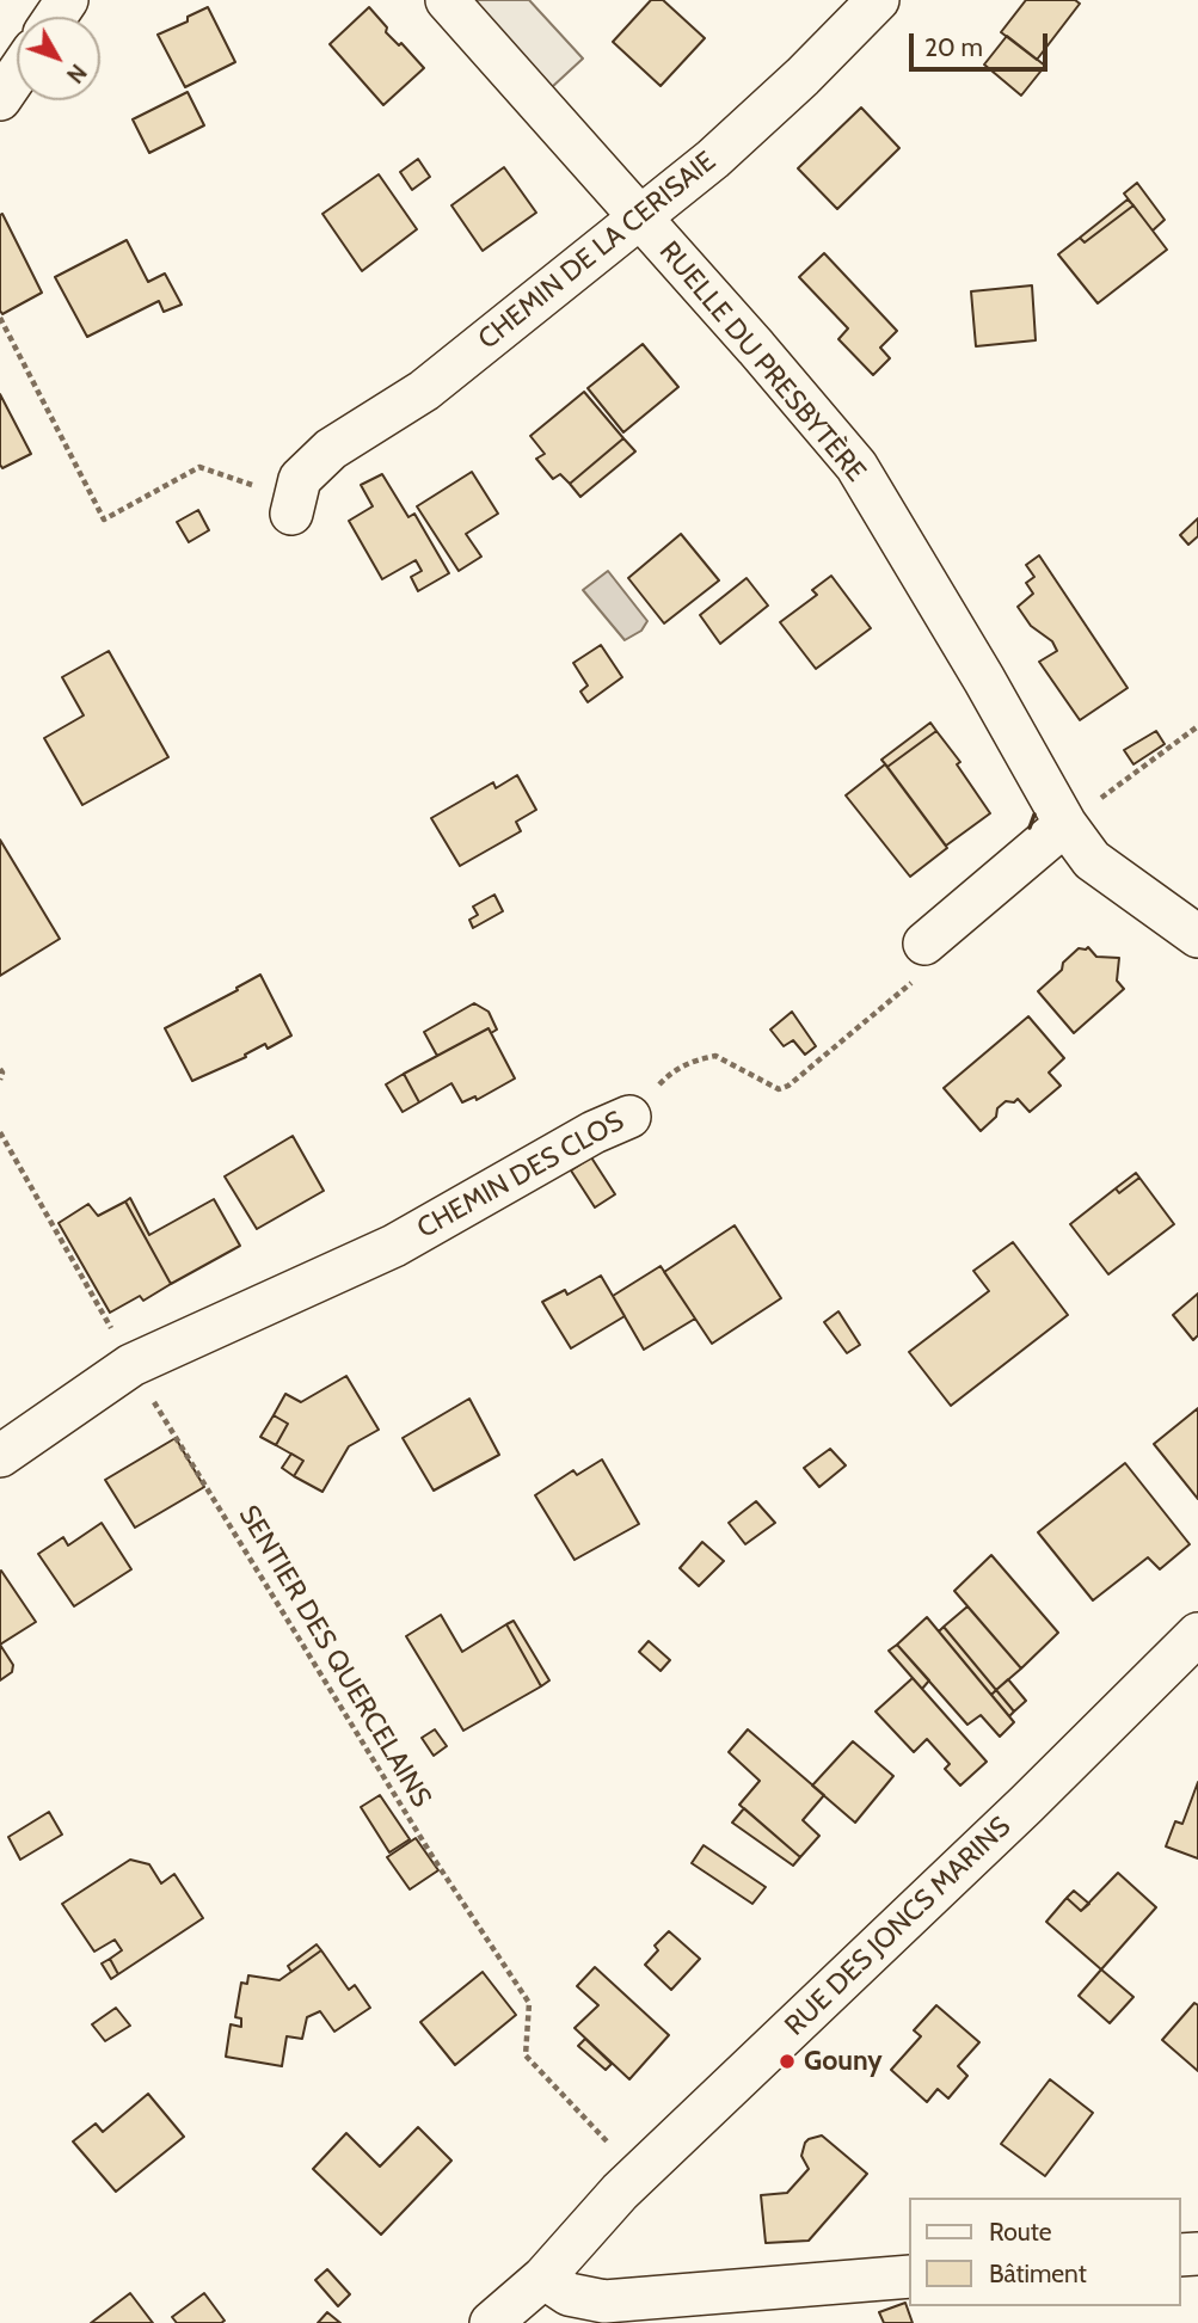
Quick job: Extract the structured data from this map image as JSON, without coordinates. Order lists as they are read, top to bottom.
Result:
{
  "streets": {
    "street": [
      "CHEMIN DE LA CERISAIE",
      "RUELLE DU PRESBYTÈRE",
      "CHEMIN DES CLOS",
      "RUE DES JONCS MARINS"
    ],
    "path": ["SENTIER DES QUERCELAINS"]
  },
  "crossings": [
    ["CHEMIN DE LA CERISAIE", "RUELLE DU PRESBYTÈRE"],
    ["CHEMIN DES CLOS", "SENTIER DES QUERCELAINS"],
    ["SENTIER DES QUERCELAINS", "RUE DES JONCS MARINS"]
  ],
  "places": ["Gouny"],
  "legend": ["Route", "Bâtiment"],
  "scale_bar": "20 m",
  "north": "bottom right"
}
